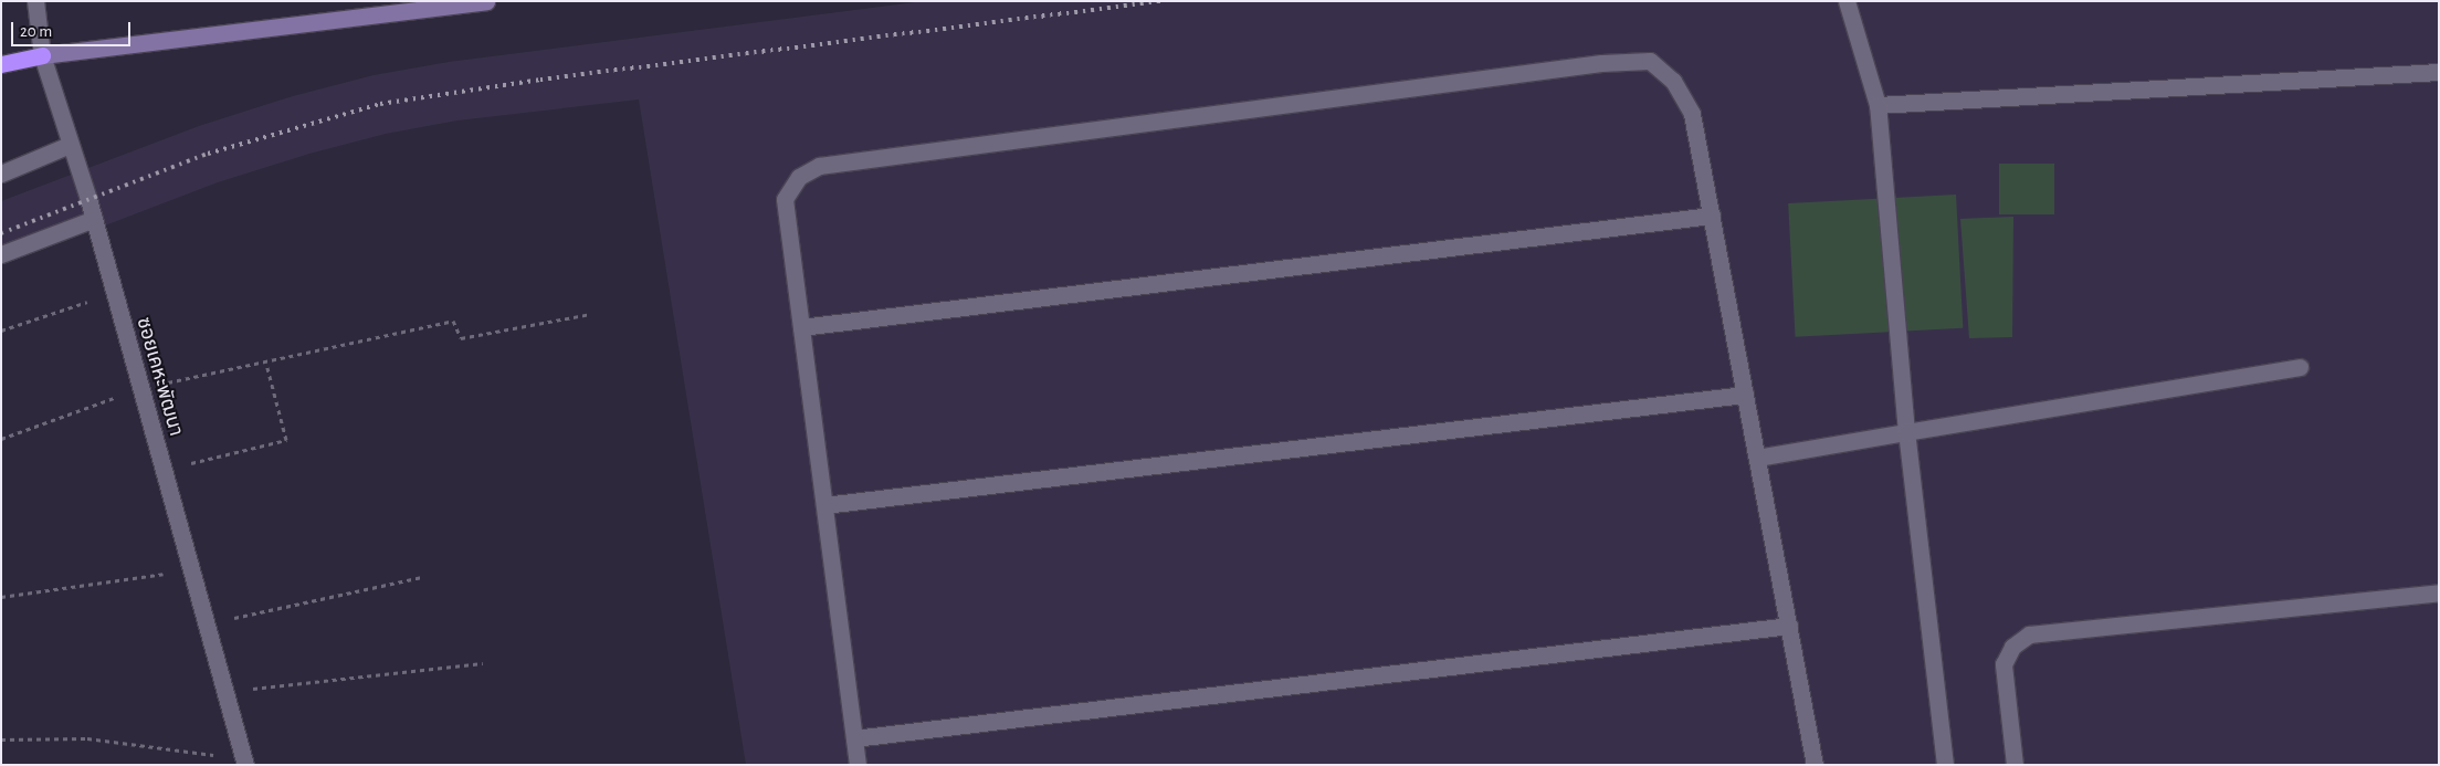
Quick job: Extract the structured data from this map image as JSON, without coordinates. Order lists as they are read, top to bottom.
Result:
{
  "streets": {
    "street": ["ซอยเคหะพัฒนา"]
  },
  "scale_bar": "20 m"
}
